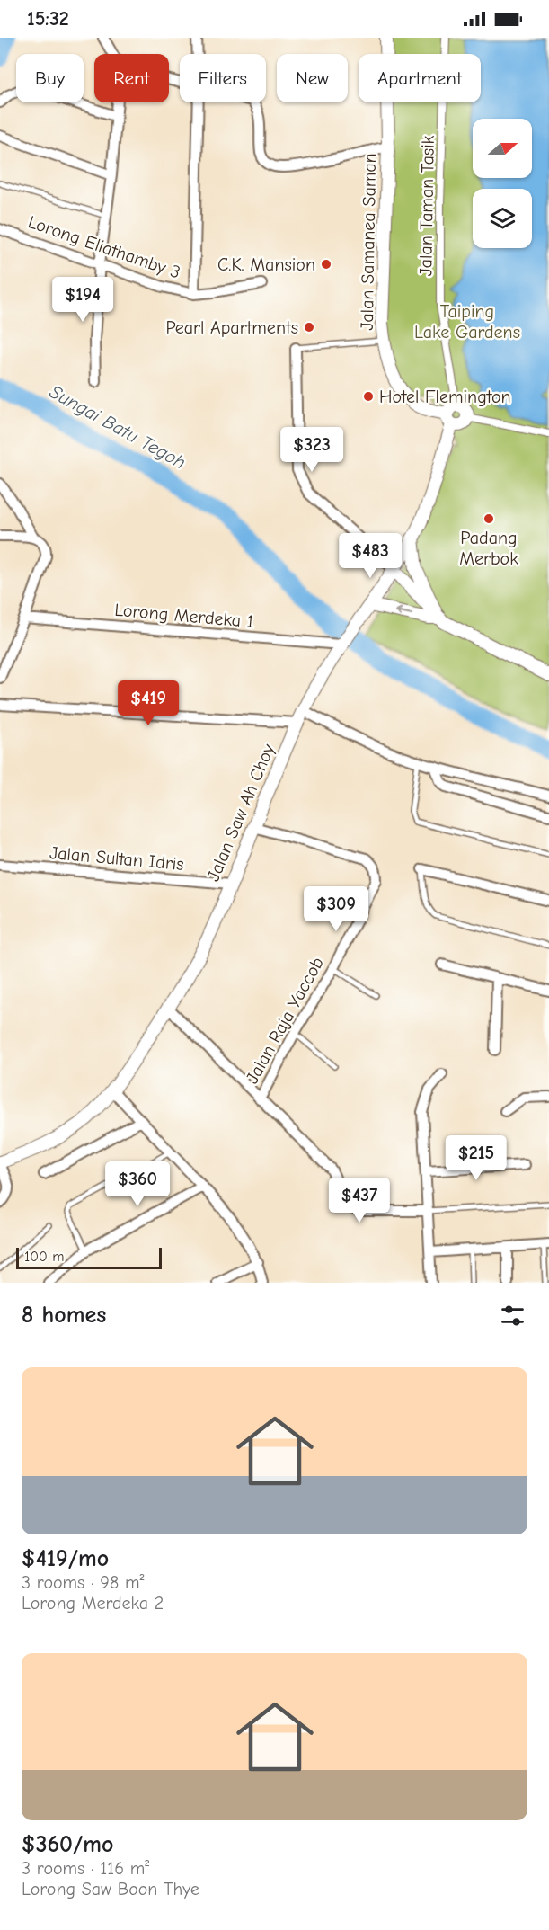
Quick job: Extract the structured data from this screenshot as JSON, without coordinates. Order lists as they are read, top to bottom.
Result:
{
  "streets": {
    "street": [
      "Jalan Taman Tasik",
      "Jalan Samanea Saman",
      "Lorong Eliathamby 3",
      "Lorong Merdeka 1",
      "Jalan Saw Ah Choy",
      "Jalan Sultan Idris",
      "Jalan Raja Yaccob"
    ]
  },
  "crossings": [
    ["Jalan Taman Tasik", "Jalan Samanea Saman"],
    ["Jalan Taman Tasik", "Jalan Saw Ah Choy"],
    ["Jalan Samanea Saman", "Jalan Saw Ah Choy"],
    ["Lorong Merdeka 1", "Jalan Saw Ah Choy"],
    ["Jalan Saw Ah Choy", "Jalan Sultan Idris"],
    ["Jalan Saw Ah Choy", "Jalan Raja Yaccob"]
  ],
  "water": ["Sungai Batu Tegoh"],
  "parks": ["Taiping Lake Gardens"],
  "places": [
    "C.K. Mansion",
    "Pearl Apartments",
    "Hotel Flemington",
    "Padang Merbok"
  ],
  "scale_bar": "100 m",
  "north": "right",
  "page": {
    "status": "15:32",
    "chip": [
      "Buy",
      "Rent",
      "Filters",
      "New",
      "Apartment"
    ],
    "price": [
      "$194",
      "$323",
      "$483",
      "$419",
      "$309",
      "$215",
      "$360",
      "$437"
    ],
    "scale": "100 m",
    "heading": "8 homes",
    "list": [
      {
        "name": "$419/mo",
        "note": "3 rooms · 98 m² · Lorong Merdeka 2"
      },
      {
        "name": "$360/mo",
        "note": "3 rooms · 116 m² · Lorong Saw Boon Thye"
      }
    ]
  }
}
